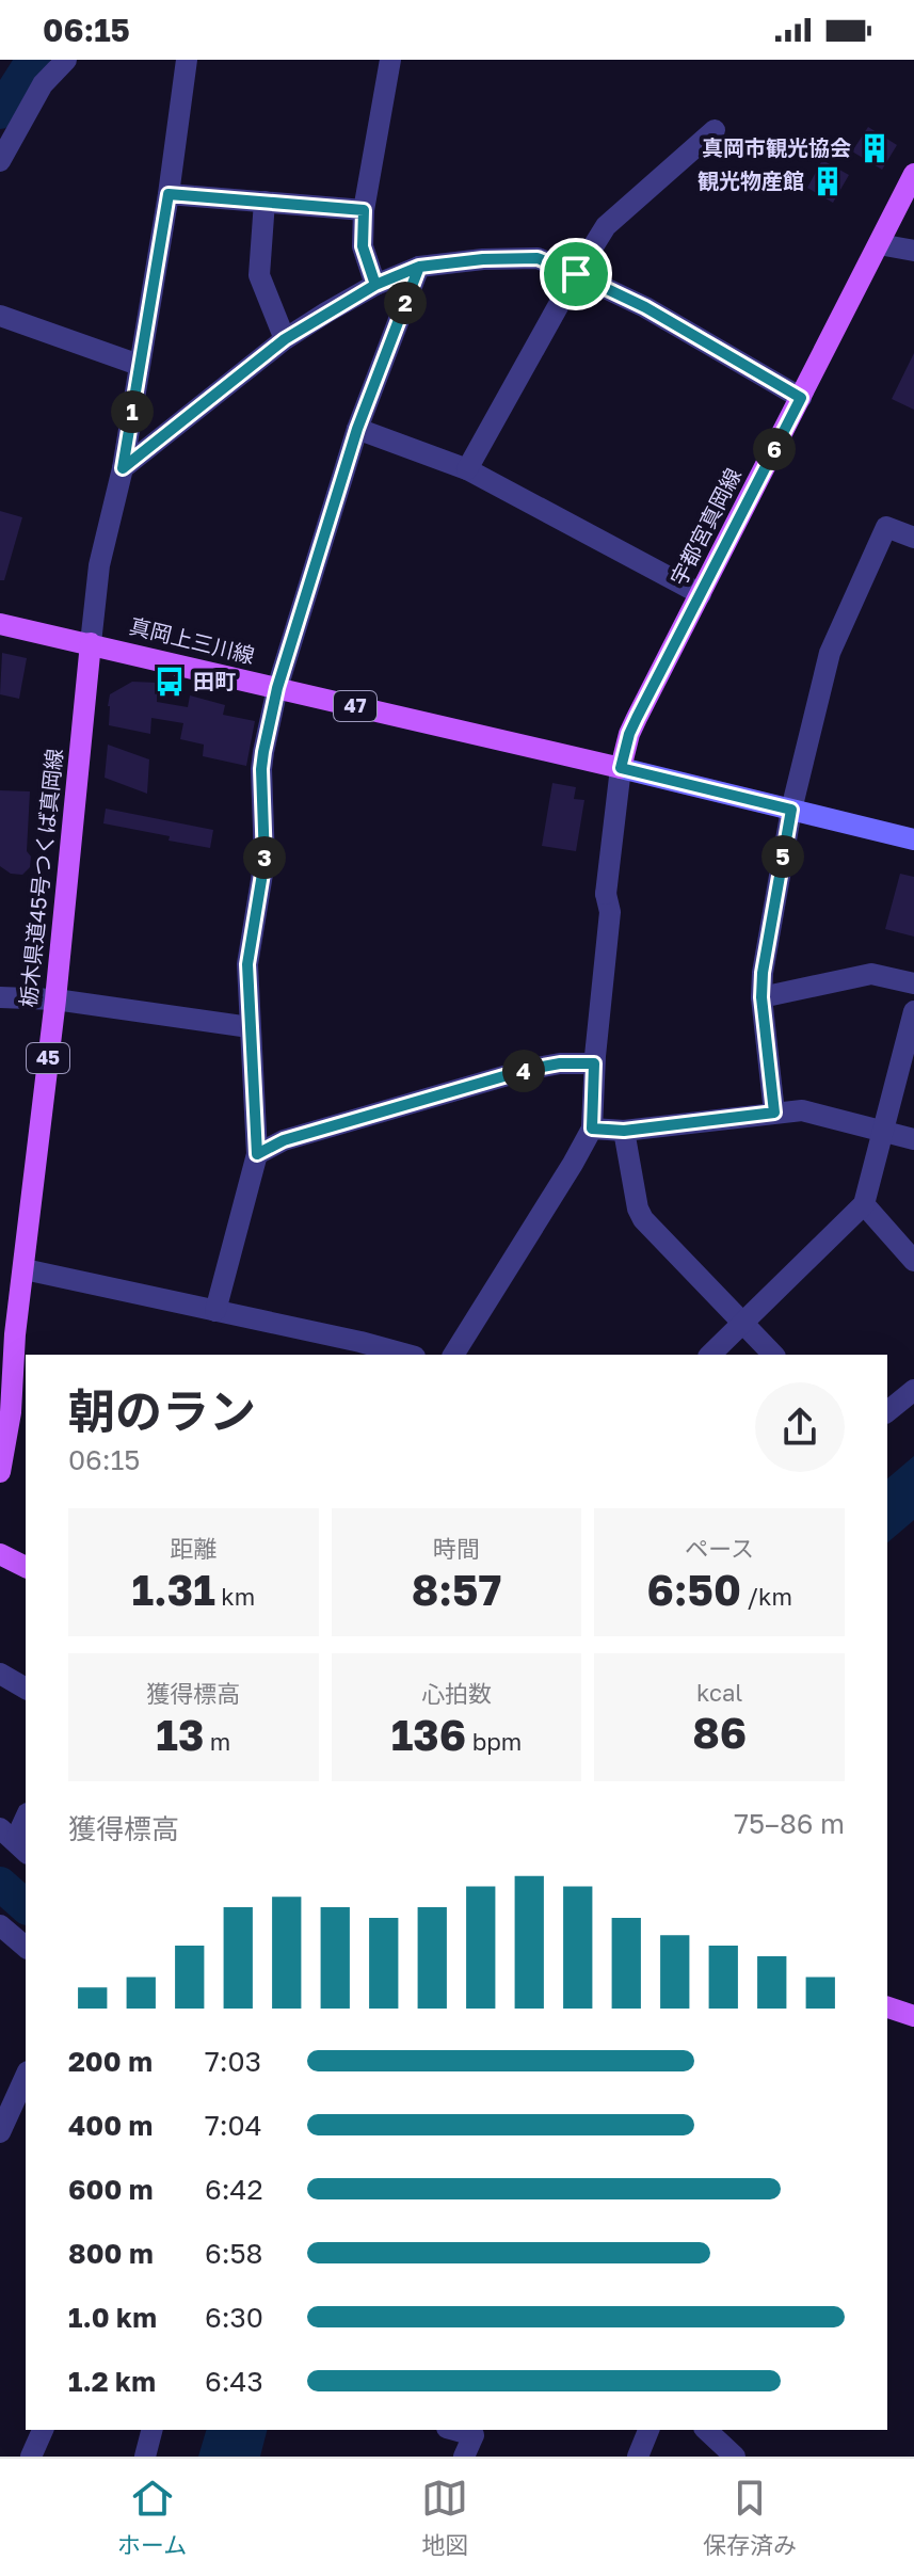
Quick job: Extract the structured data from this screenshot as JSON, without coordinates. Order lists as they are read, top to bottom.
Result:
{
  "streets": {
    "main road": [
      "宇都宮真岡線",
      "真岡上三川線",
      "47",
      "栃木県道45号つくば真岡線",
      "45"
    ]
  },
  "crossings": [
    ["宇都宮真岡線", "真岡上三川線"],
    ["真岡上三川線", "栃木県道45号つくば真岡線"]
  ],
  "places": {
    "building": ["真岡市観光協会", "観光物産館"],
    "bus stop": ["田町"]
  },
  "page": {
    "status": "06:15",
    "pins": [
      "2",
      "1",
      "6",
      "5",
      "3",
      "4"
    ],
    "heading": ["朝のラン", "06:15"],
    "stats": [
      ["距離", "1.31 km"],
      ["時間", "8:57"],
      ["ペース", "6:50 /km"],
      ["獲得標高", "13 m"],
      ["心拍数", "136 bpm"],
      ["kcal", "86"]
    ],
    "chart": ["獲得標高", "75–86 m"],
    "list": [
      {
        "name": "200 m",
        "note": "7:03"
      },
      {
        "name": "400 m",
        "note": "7:04"
      },
      {
        "name": "600 m",
        "note": "6:42"
      },
      {
        "name": "800 m",
        "note": "6:58"
      },
      {
        "name": "1.0 km",
        "note": "6:30"
      },
      {
        "name": "1.2 km",
        "note": "6:43"
      }
    ],
    "tabs": ["ホーム", "地図", "保存済み"]
  }
}
